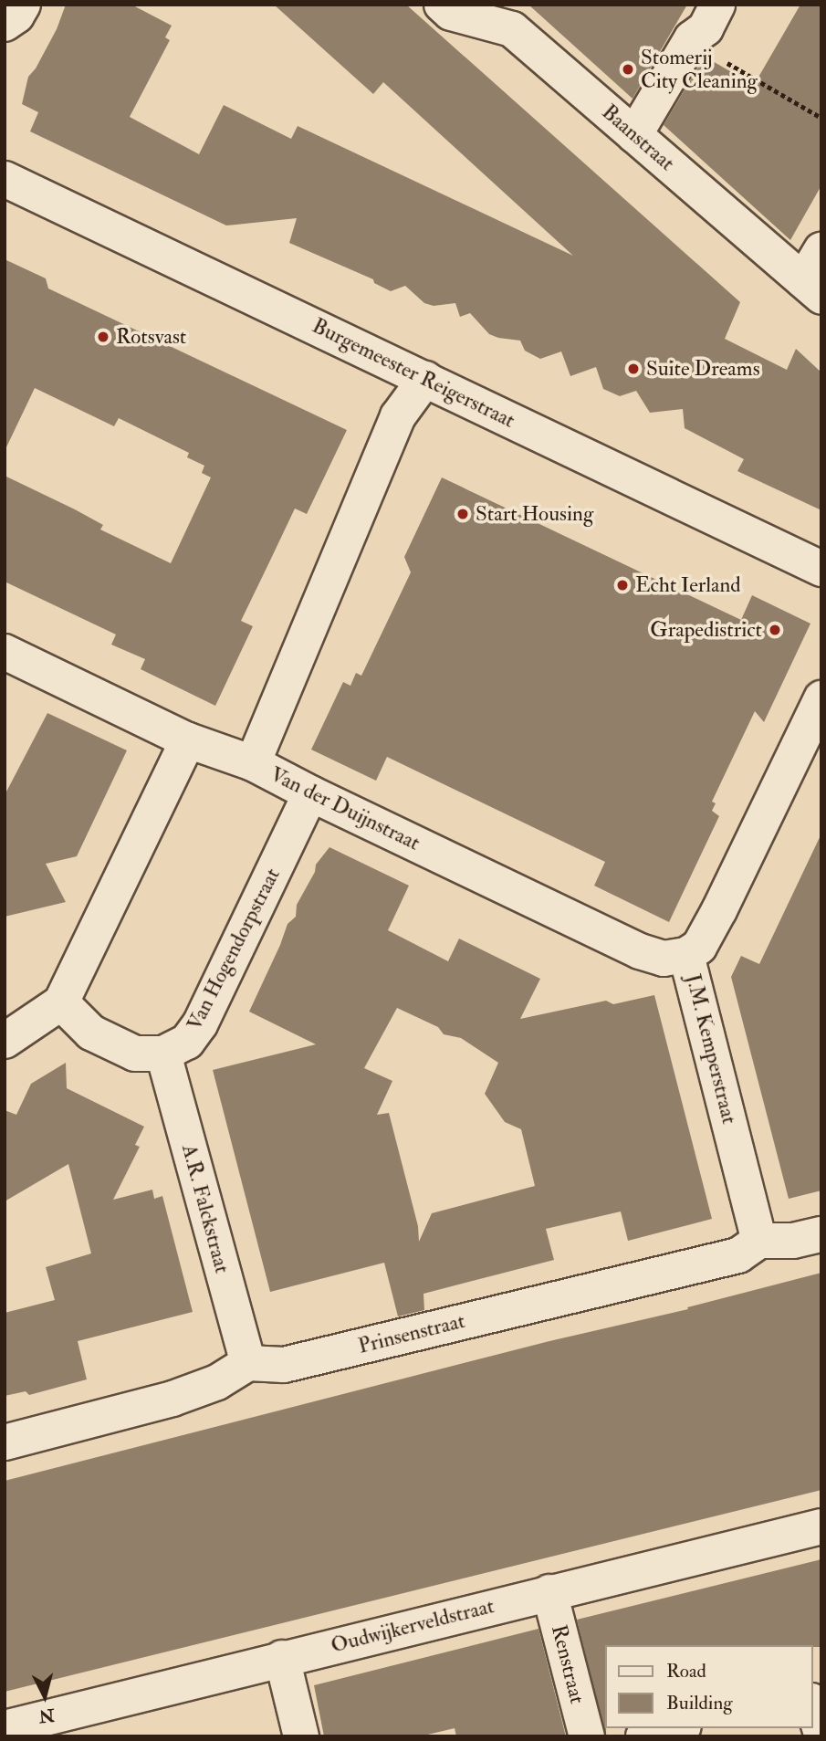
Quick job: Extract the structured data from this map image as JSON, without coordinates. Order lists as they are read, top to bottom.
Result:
{
  "streets": {
    "street": [
      "Baanstraat",
      "Burgemeester Reigerstraat",
      "Van der Duijnstraat",
      "Van Hogendorpstraat",
      "J.M. Kemperstraat",
      "A.R. Falckstraat",
      "Prinsenstraat",
      "Oudwijkerveldstraat",
      "Renstraat"
    ]
  },
  "crossings": [
    ["Van der Duijnstraat", "Van Hogendorpstraat"],
    ["Van der Duijnstraat", "J.M. Kemperstraat"],
    ["Van Hogendorpstraat", "A.R. Falckstraat"],
    ["J.M. Kemperstraat", "Prinsenstraat"],
    ["A.R. Falckstraat", "Prinsenstraat"],
    ["Oudwijkerveldstraat", "Renstraat"]
  ],
  "places": [
    "Stomerij City Cleaning",
    "Rotsvast",
    "Suite Dreams",
    "Start Housing",
    "Echt Ierland",
    "Grapedistrict"
  ],
  "legend": ["Road", "Building"],
  "north": "bottom"
}
